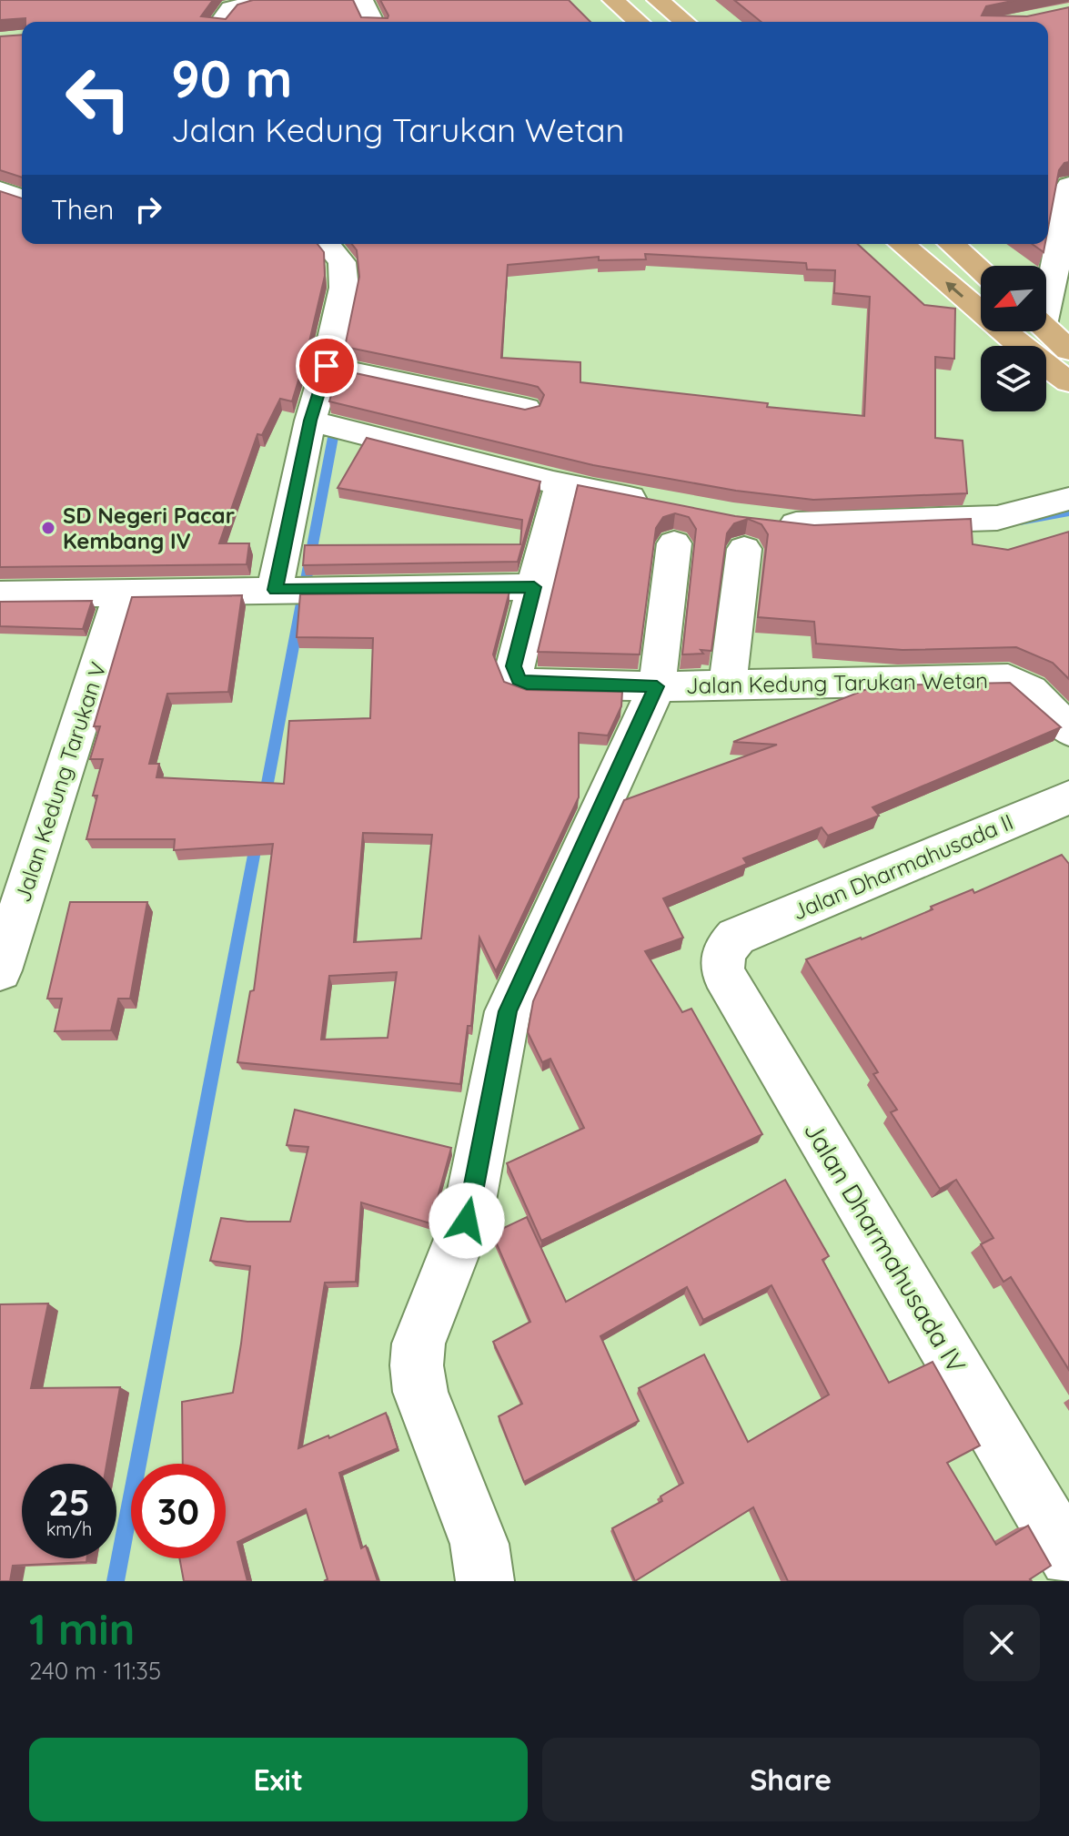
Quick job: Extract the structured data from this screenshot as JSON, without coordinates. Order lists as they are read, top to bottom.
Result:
{
  "streets": {
    "street": [
      "Jalan Kedung Tarukan Wetan",
      "Jalan Kedung Tarukan V",
      "Jalan Dharmahusada II",
      "Jalan Dharmahusada IV"
    ]
  },
  "crossings": [
    ["Jalan Dharmahusada II", "Jalan Dharmahusada IV"]
  ],
  "places": ["SD Negeri Pacar Kembang IV"],
  "north": "bottom left",
  "page": {
    "turn": ["90 m", "Jalan Kedung Tarukan Wetan"],
    "then": "Then",
    "speed": "25 km/h",
    "limit": "30",
    "heading": ["1 min", "240 m · 11:35"],
    "buttons": ["Exit", "Share"]
  }
}
